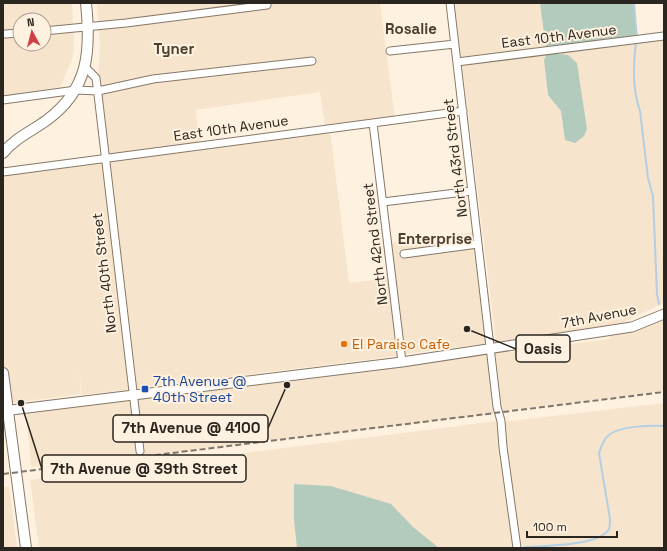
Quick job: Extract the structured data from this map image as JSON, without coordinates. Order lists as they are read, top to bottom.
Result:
{
  "streets": {
    "street": [
      "East 10th Avenue",
      "North 43rd Street",
      "North 42nd Street",
      "North 40th Street",
      "7th Avenue"
    ]
  },
  "crossings": [
    ["East 10th Avenue", "North 43rd Street"],
    ["East 10th Avenue", "North 42nd Street"],
    ["East 10th Avenue", "North 40th Street"],
    ["North 43rd Street", "7th Avenue"],
    ["North 42nd Street", "7th Avenue"],
    ["North 40th Street", "7th Avenue"]
  ],
  "districts": ["Rosalie", "Tyner", "Enterprise"],
  "places": {
    "other": [
      "Oasis",
      "El Paraiso Cafe",
      "7th Avenue @ 4100",
      "7th Avenue @ 39th Street"
    ],
    "transit": ["7th Avenue @ 40th Street"]
  },
  "scale_bar": "100 m",
  "north": "top"
}
